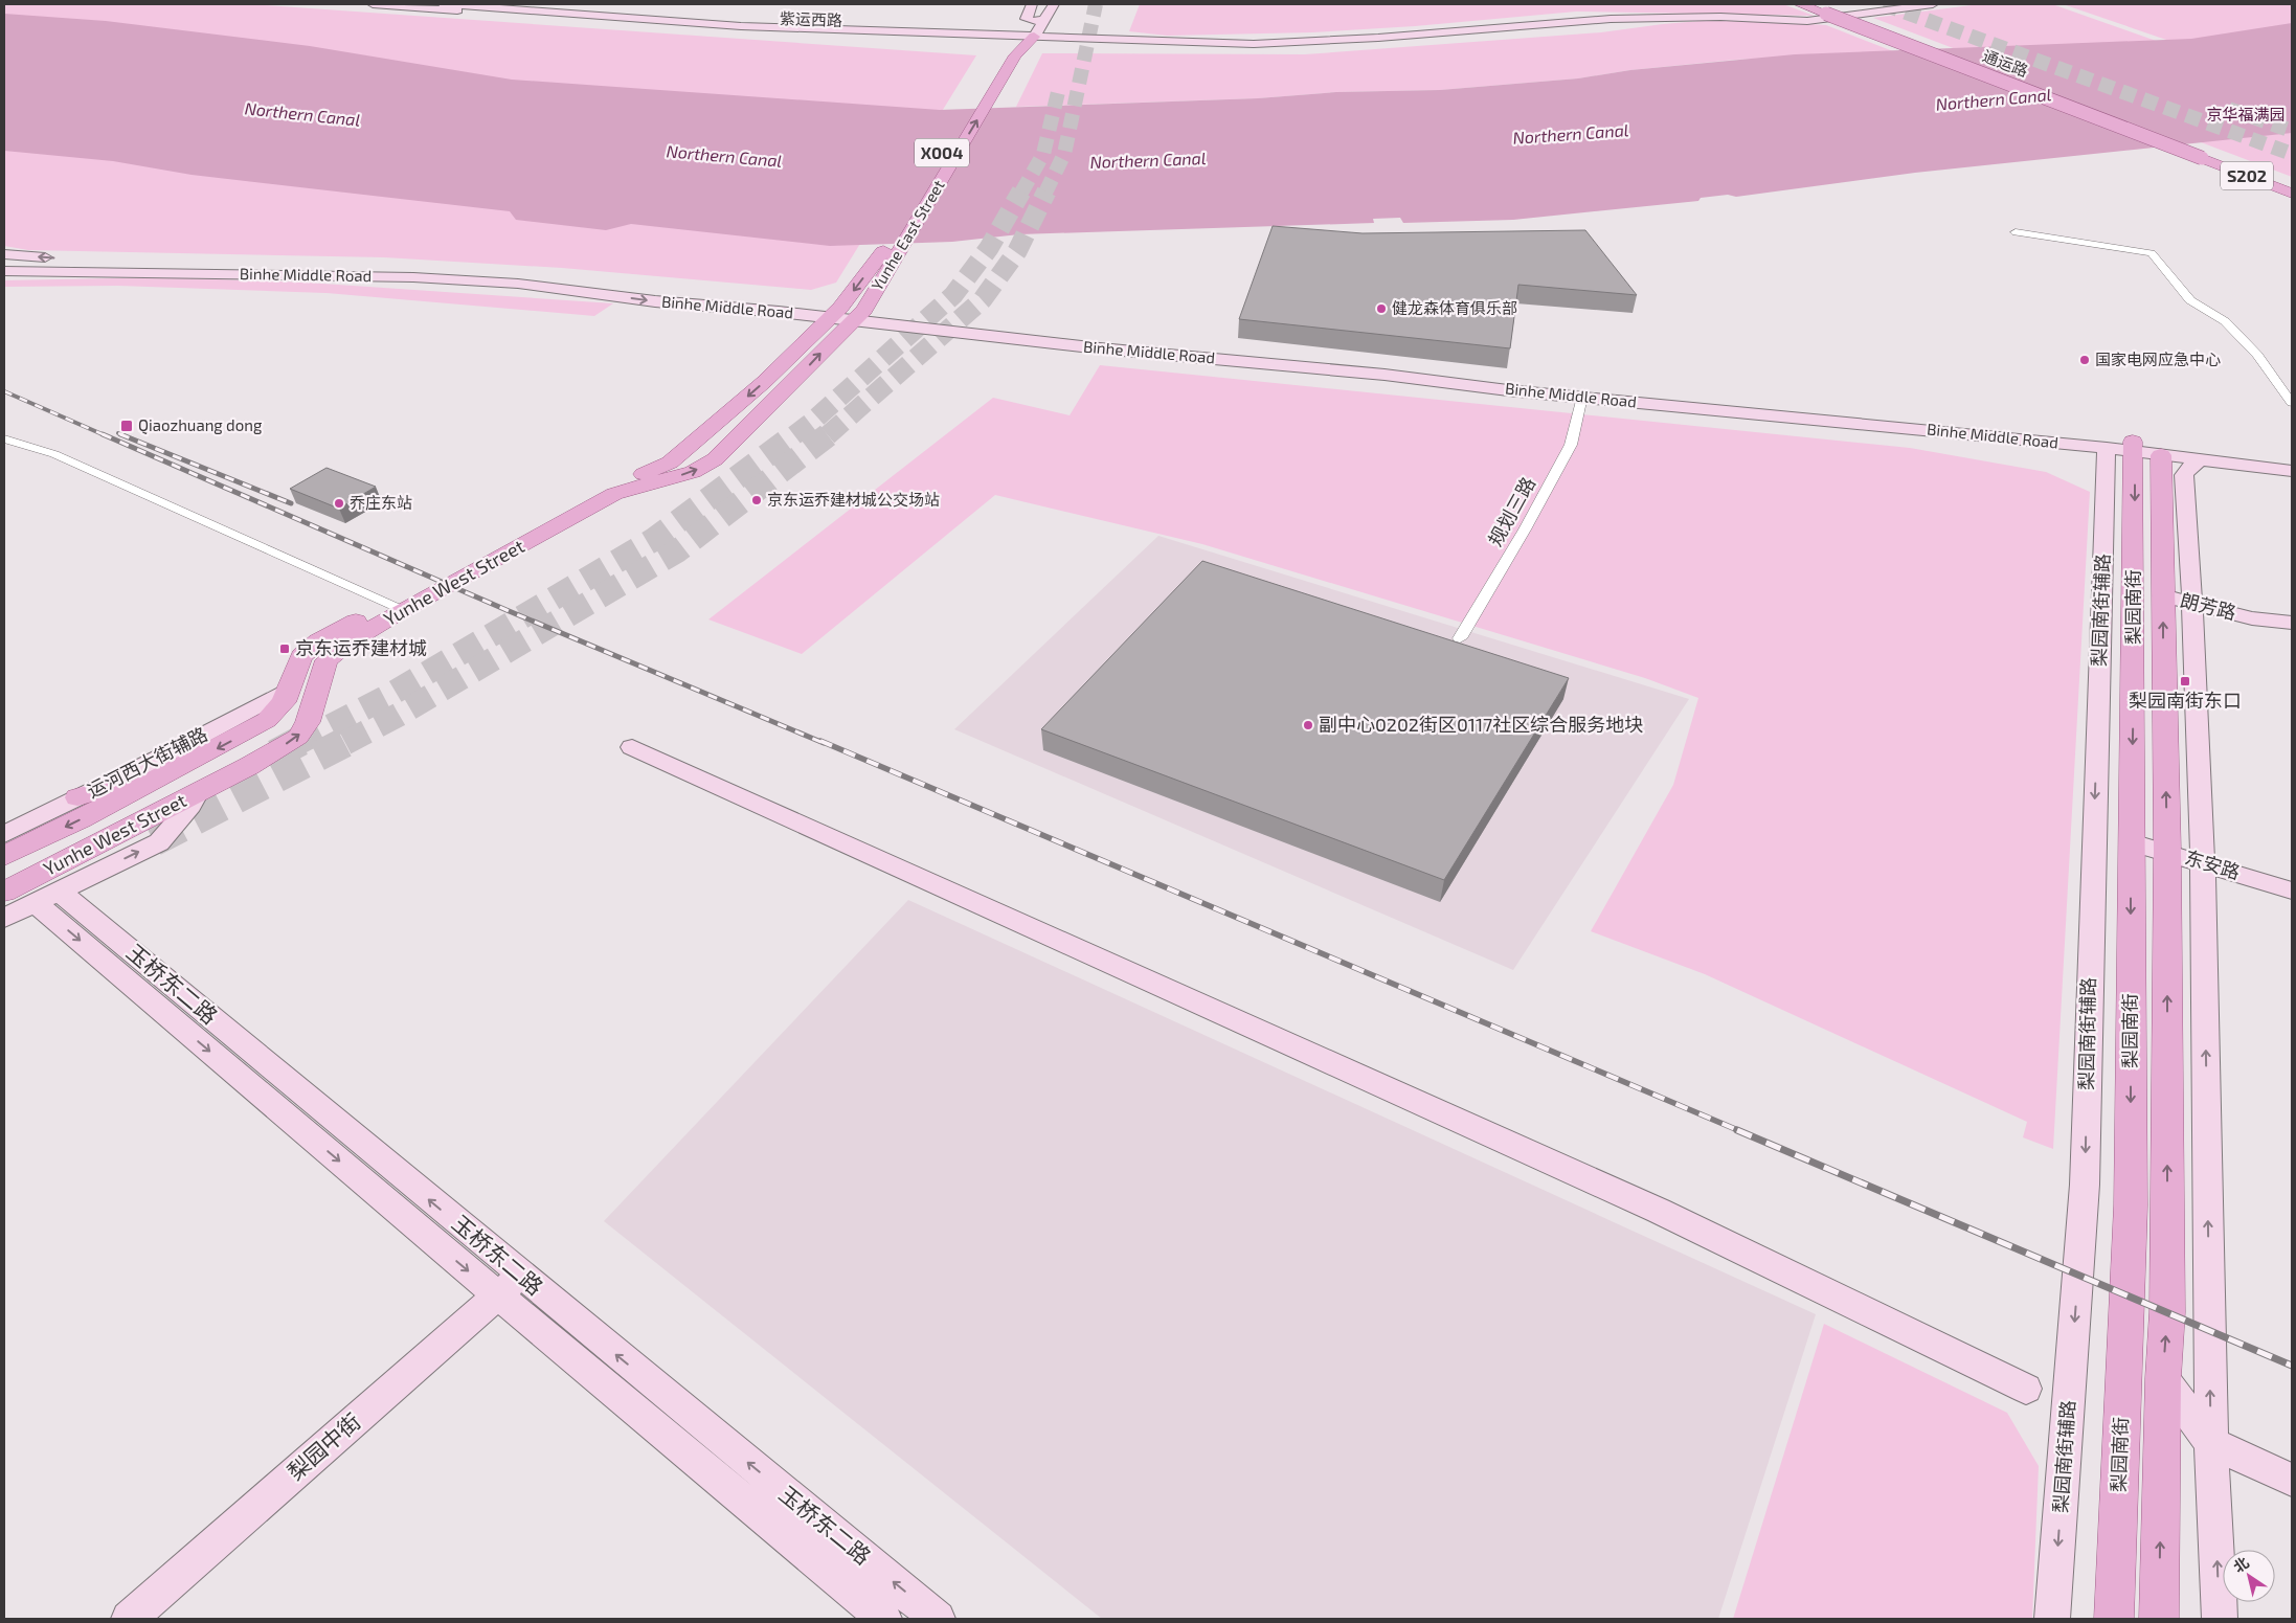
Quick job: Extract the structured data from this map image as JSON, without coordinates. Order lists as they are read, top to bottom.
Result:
{
  "streets": {
    "main road": [
      "紫运西路",
      "通运路",
      "X004",
      "S202",
      "Yunhe East Street",
      "Binhe Middle Road",
      "Yunhe West Street",
      "梨园南街",
      "朗芳路",
      "梨园南街辅路",
      "运河西大街辅路",
      "东安路",
      "玉桥东二路",
      "梨园中街"
    ],
    "street": ["规划三路"]
  },
  "crossings": [
    ["紫运西路", "Yunhe East Street"],
    ["通运路", "S202"],
    ["Yunhe East Street", "Binhe Middle Road"],
    ["Yunhe East Street", "Yunhe West Street"],
    ["Binhe Middle Road", "规划三路"],
    ["Binhe Middle Road", "Yunhe West Street"],
    ["Binhe Middle Road", "梨园南街"],
    ["Binhe Middle Road", "梨园南街辅路"],
    ["Yunhe West Street", "运河西大街辅路"],
    ["梨园南街", "朗芳路"],
    ["梨园南街", "梨园南街辅路"],
    ["梨园南街", "东安路"],
    ["玉桥东二路", "梨园中街"]
  ],
  "water": ["Northern Canal"],
  "parks": ["京华福满园"],
  "places": {
    "other": [
      "健龙森体育俱乐部",
      "国家电网应急中心",
      "京东运乔建材城公交场站",
      "乔庄东站",
      "副中心0202街区0117社区综合服务地块"
    ],
    "transit": ["Qiaozhuang dong", "京东运乔建材城", "梨园南街东口"]
  },
  "north": "top left"
}
